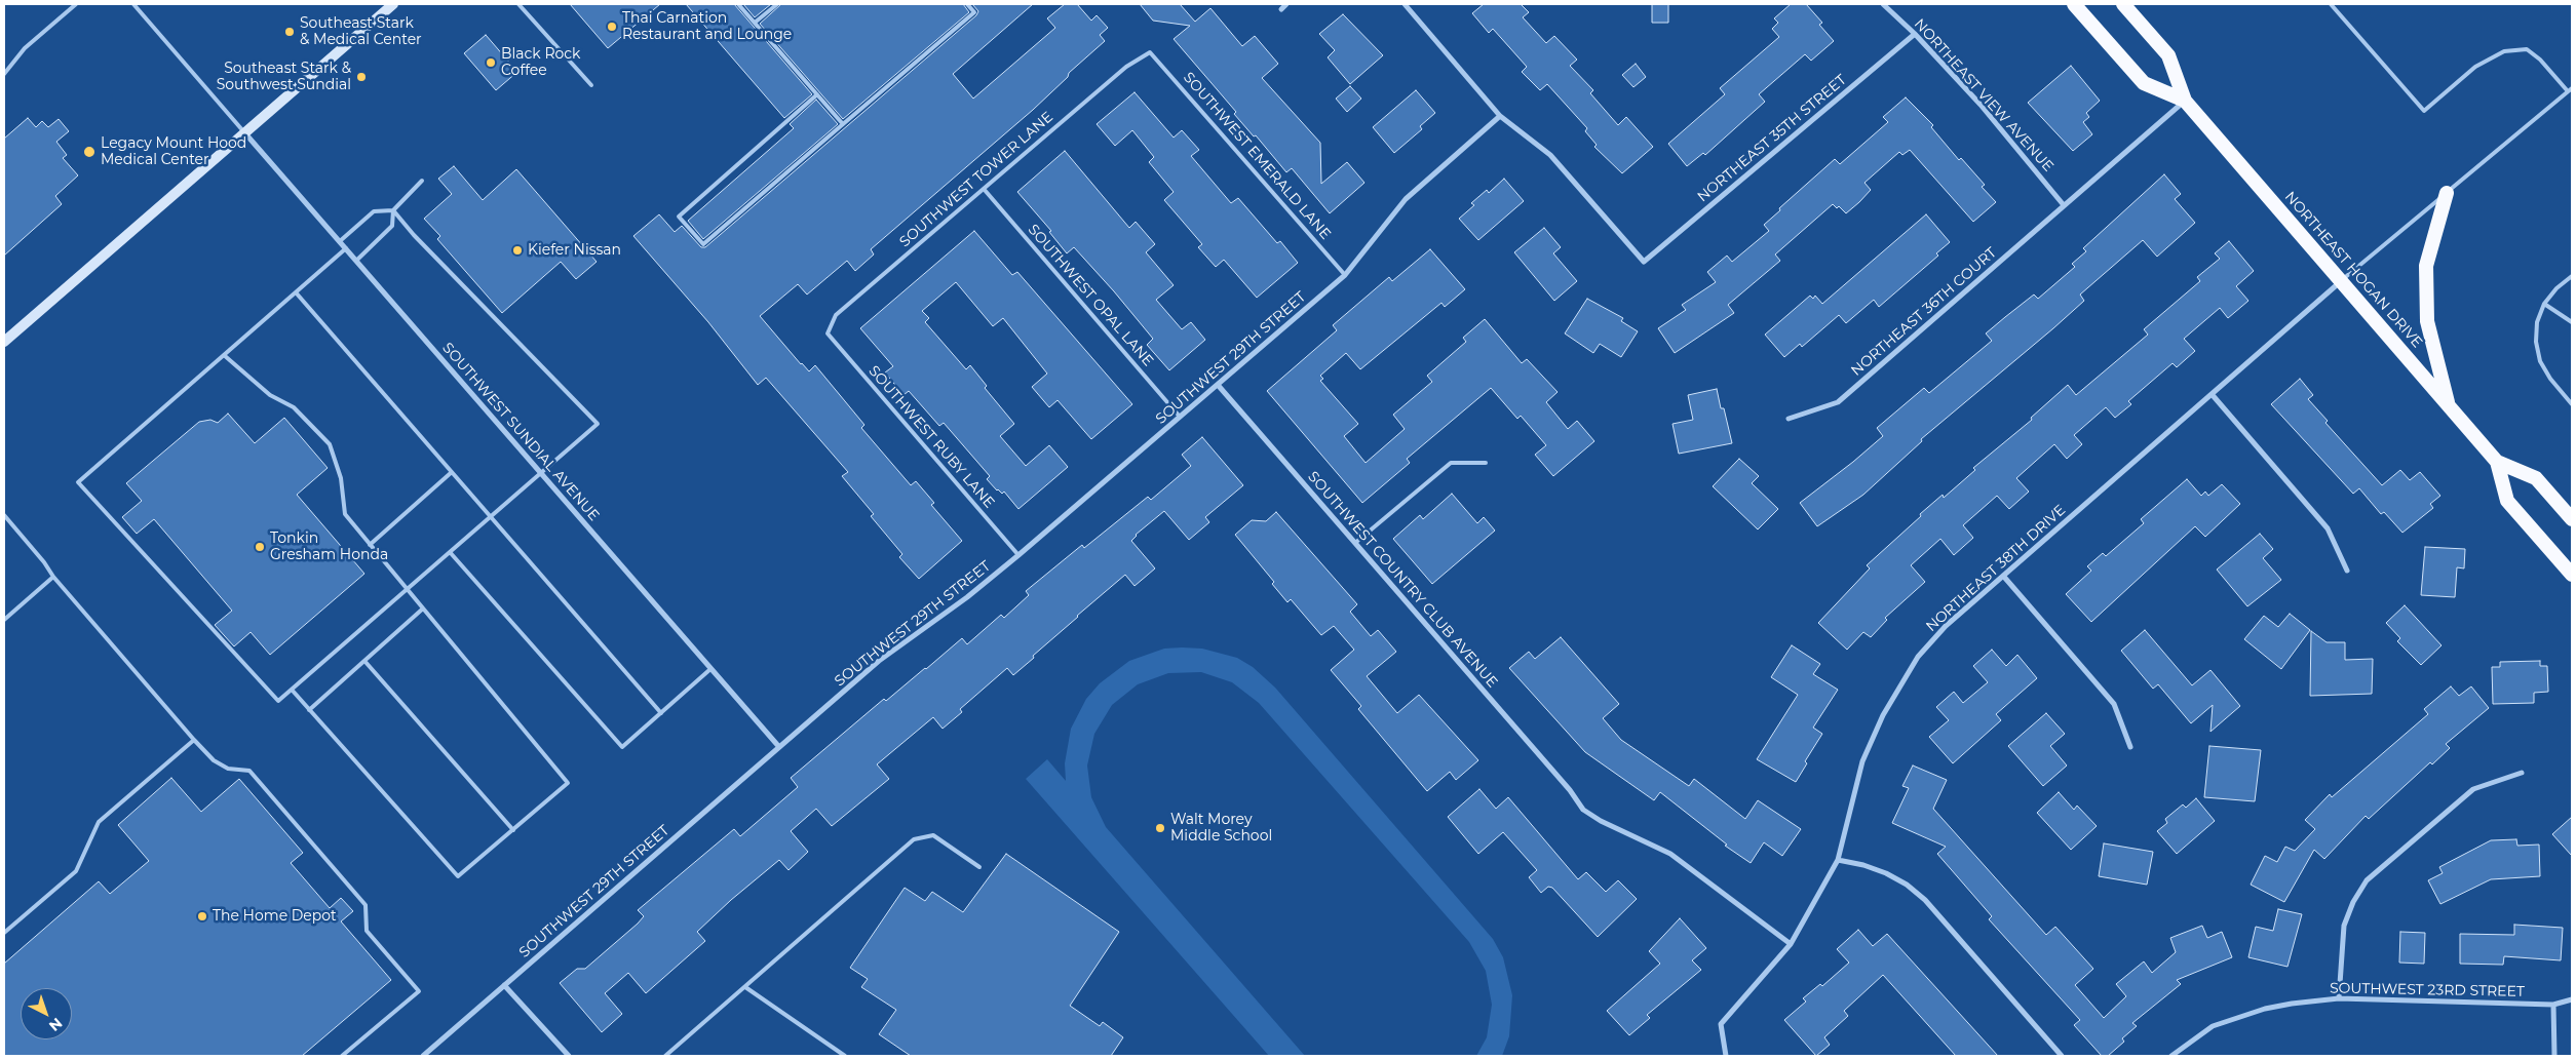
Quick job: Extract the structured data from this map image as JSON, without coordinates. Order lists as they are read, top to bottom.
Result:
{
  "streets": {
    "highway": ["NORTHEAST HOGAN DRIVE"],
    "street": [
      "NORTHEAST VIEW AVENUE",
      "NORTHEAST 35TH STREET",
      "NORTHEAST 36TH COURT",
      "SOUTHWEST 29TH STREET",
      "SOUTHWEST SUNDIAL AVENUE",
      "NORTHEAST 38TH DRIVE",
      "SOUTHWEST COUNTRY CLUB AVENUE",
      "SOUTHWEST 23RD STREET"
    ],
    "lane": [
      "SOUTHWEST EMERALD LANE",
      "SOUTHWEST TOWER LANE",
      "SOUTHWEST OPAL LANE",
      "SOUTHWEST RUBY LANE"
    ]
  },
  "crossings": [
    ["NORTHEAST VIEW AVENUE", "NORTHEAST 35TH STREET"],
    ["NORTHEAST VIEW AVENUE", "NORTHEAST 36TH COURT"],
    ["NORTHEAST 35TH STREET", "SOUTHWEST 29TH STREET"],
    ["SOUTHWEST EMERALD LANE", "SOUTHWEST TOWER LANE"],
    ["SOUTHWEST EMERALD LANE", "SOUTHWEST 29TH STREET"],
    ["SOUTHWEST TOWER LANE", "SOUTHWEST OPAL LANE"],
    ["SOUTHWEST TOWER LANE", "SOUTHWEST RUBY LANE"],
    ["NORTHEAST HOGAN DRIVE", "NORTHEAST 36TH COURT"],
    ["NORTHEAST HOGAN DRIVE", "NORTHEAST 38TH DRIVE"],
    ["SOUTHWEST OPAL LANE", "SOUTHWEST 29TH STREET"],
    ["SOUTHWEST 29TH STREET", "SOUTHWEST SUNDIAL AVENUE"],
    ["SOUTHWEST 29TH STREET", "SOUTHWEST RUBY LANE"],
    ["SOUTHWEST 29TH STREET", "SOUTHWEST COUNTRY CLUB AVENUE"],
    ["NORTHEAST 38TH DRIVE", "SOUTHWEST COUNTRY CLUB AVENUE"]
  ],
  "places": [
    "Thai Carnation Restaurant and Lounge",
    "Southeast Stark & Medical Center",
    "Black Rock Coffee",
    "Southeast Stark & Southwest Sundial",
    "Legacy Mount Hood Medical Center",
    "Kiefer Nissan",
    "Tonkin Gresham Honda",
    "Walt Morey Middle School",
    "The Home Depot"
  ],
  "north": "bottom right"
}
